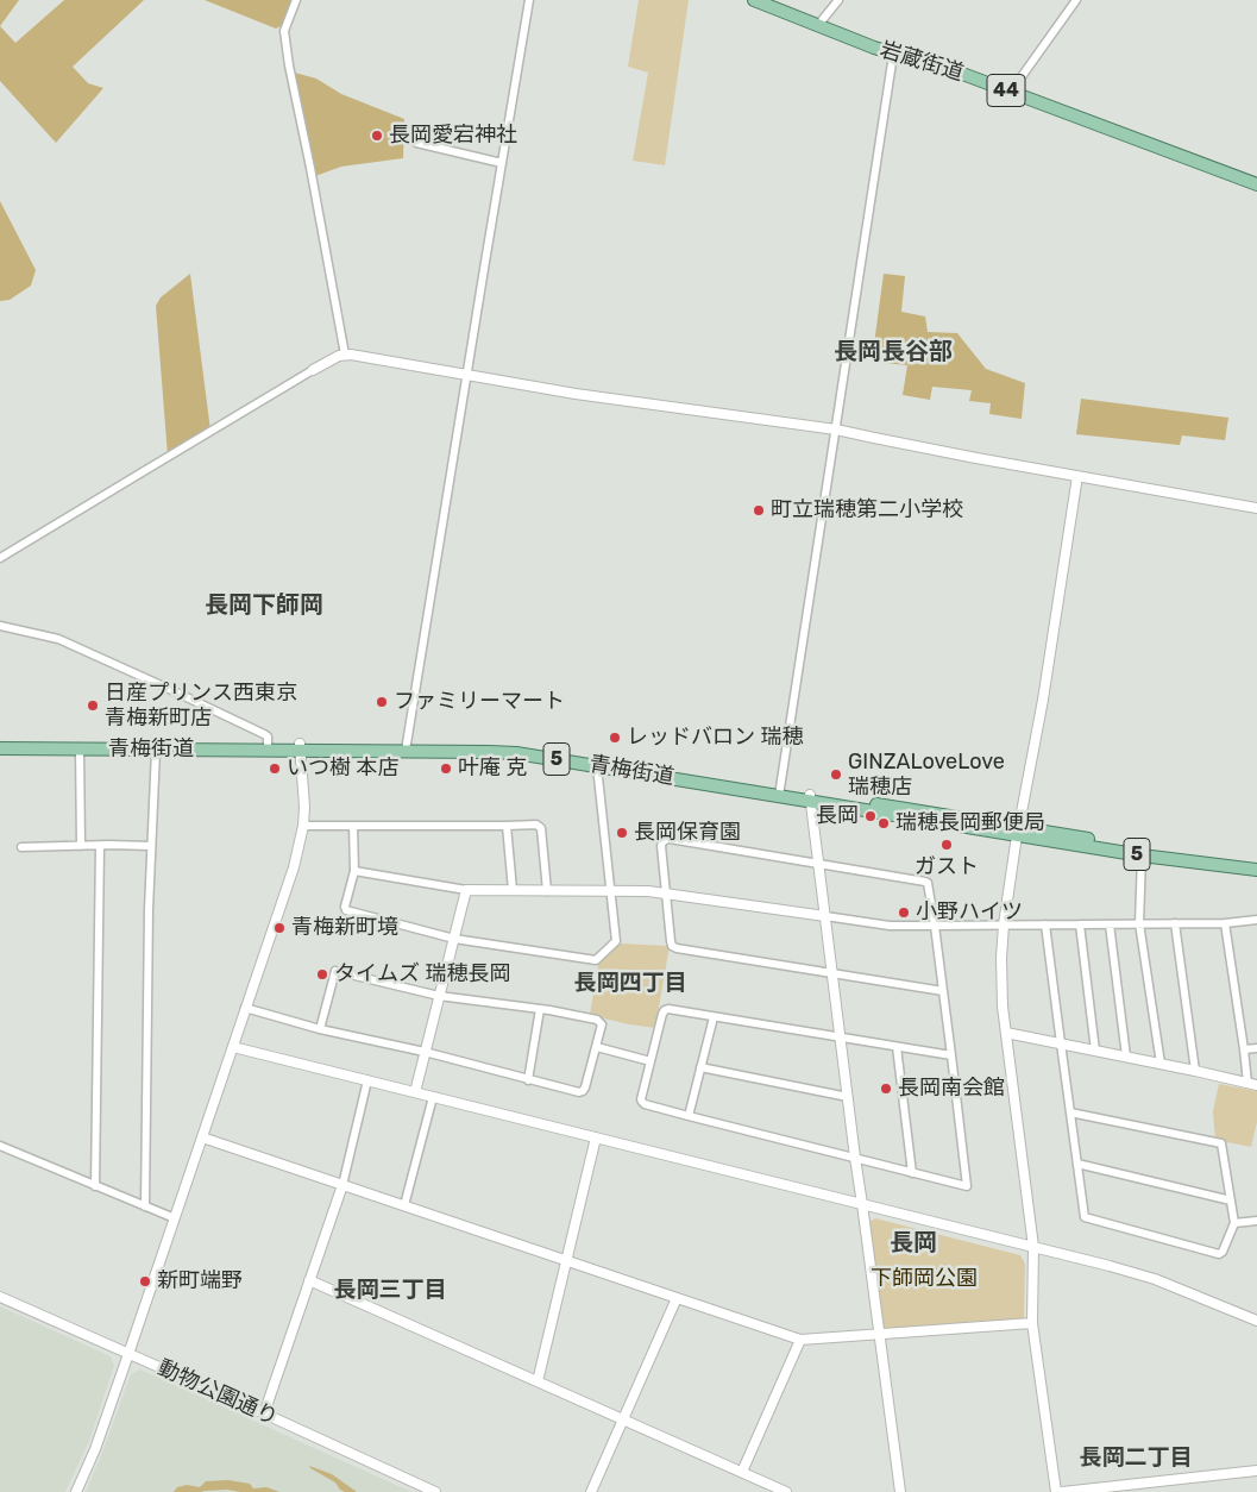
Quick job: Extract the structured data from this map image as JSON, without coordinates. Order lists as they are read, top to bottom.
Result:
{
  "streets": {
    "main road": [
      "岩蔵街道",
      "44",
      "青梅街道",
      "5"
    ],
    "street": ["動物公園通り"]
  },
  "districts": [
    "長岡長谷部",
    "長岡下師岡",
    "長岡四丁目",
    "長岡",
    "長岡三丁目",
    "長岡二丁目"
  ],
  "parks": ["下師岡公園"],
  "places": [
    "長岡愛宕神社",
    "町立瑞穂第二小学校",
    "ファミリーマート",
    "日産プリンス西東京 青梅新町店",
    "レッドバロン 瑞穂",
    "いつ樹 本店",
    "叶庵 克",
    "GINZALoveLove 瑞穂店",
    "長岡",
    "瑞穂長岡郵便局",
    "長岡保育園",
    "ガスト",
    "小野ハイツ",
    "青梅新町境",
    "タイムズ 瑞穂長岡",
    "長岡南会館",
    "新町端野"
  ]
}
